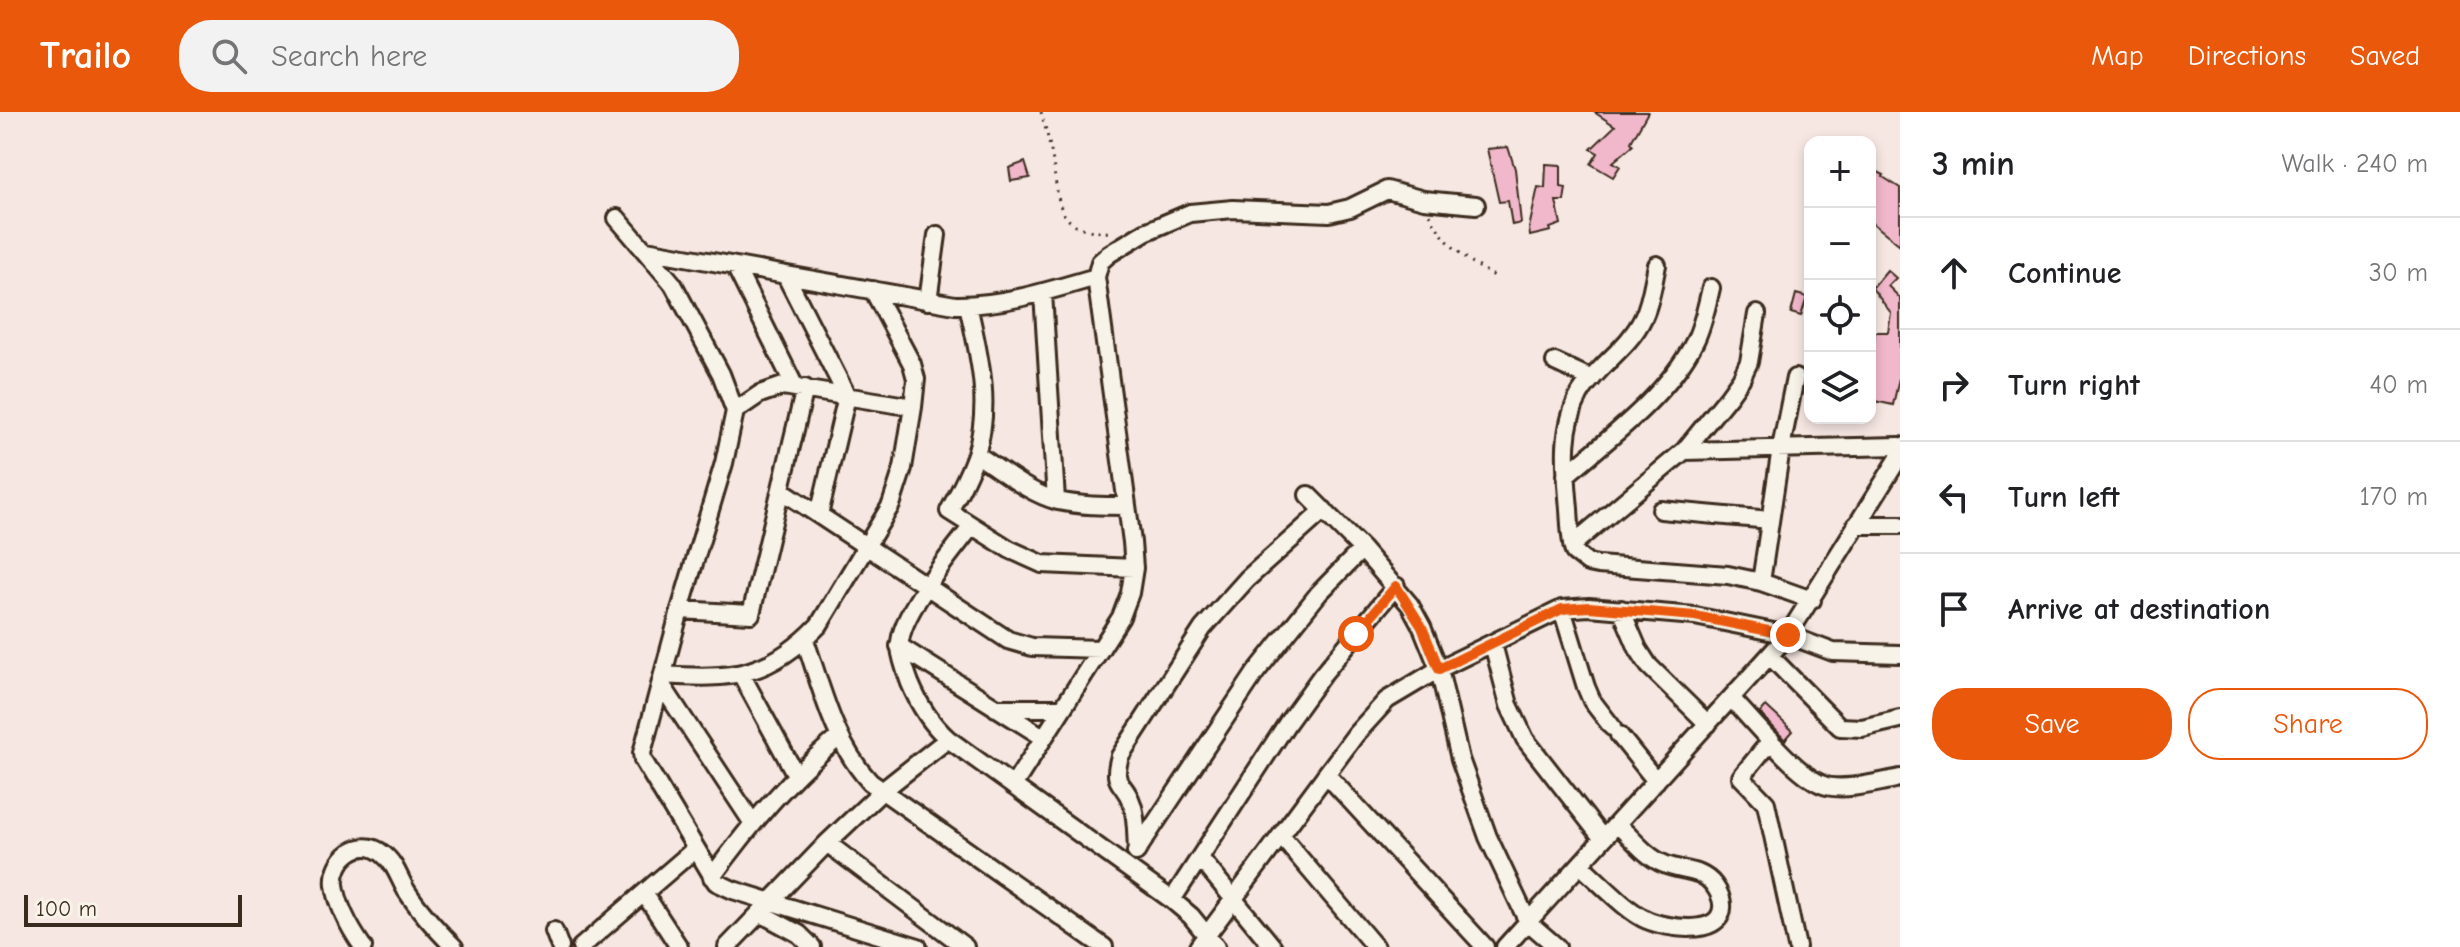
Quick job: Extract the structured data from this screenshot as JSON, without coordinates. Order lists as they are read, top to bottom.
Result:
{
  "scale_bar": "100 m",
  "page": {
    "header": "Trailo",
    "search": "Search here",
    "nav": ["Map", "Directions", "Saved"],
    "heading": ["3 min", "Walk · 240 m"],
    "map_buttons": ["+", "−"],
    "list": [
      ["Continue", "30 m"],
      ["Turn right", "40 m"],
      ["Turn left", "170 m"],
      "Arrive at destination"
    ],
    "buttons": ["Save", "Share"],
    "scale": "100 m"
  }
}
